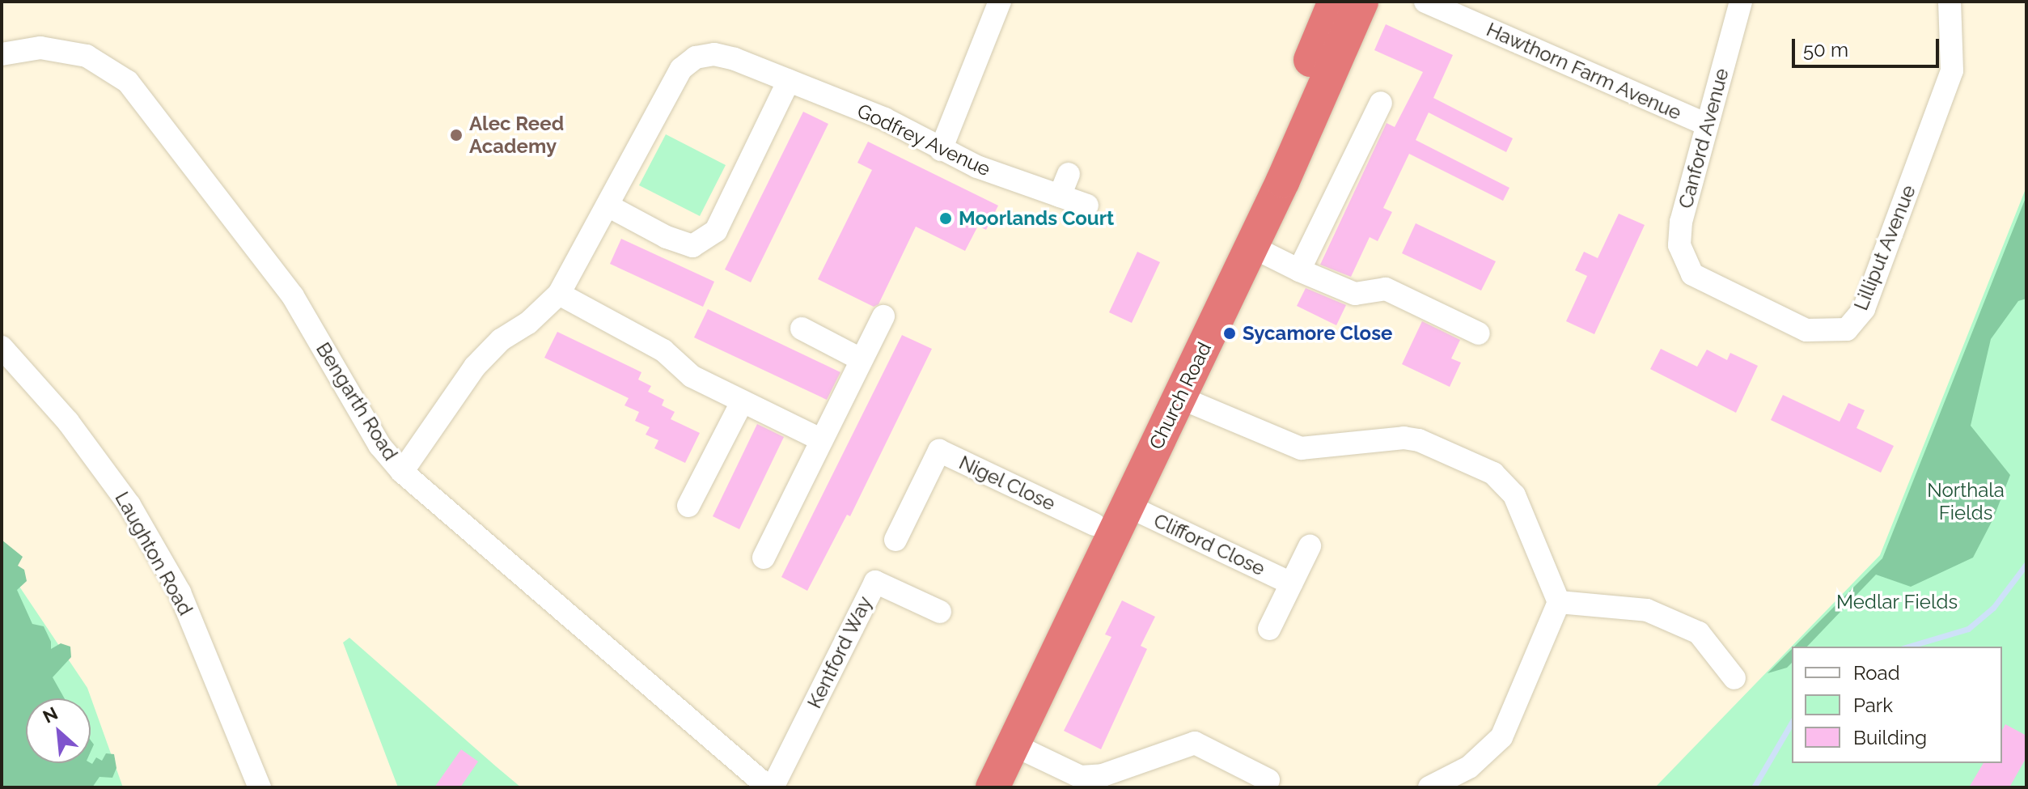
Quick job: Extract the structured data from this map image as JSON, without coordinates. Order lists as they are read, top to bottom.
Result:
{
  "streets": {
    "highway": ["Church Road"],
    "street": [
      "Hawthorn Farm Avenue",
      "Canford Avenue",
      "Godfrey Avenue",
      "Lilliput Avenue",
      "Bengarth Road",
      "Nigel Close",
      "Clifford Close",
      "Laughton Road",
      "Kentford Way"
    ]
  },
  "crossings": [
    ["Hawthorn Farm Avenue", "Canford Avenue"],
    ["Canford Avenue", "Lilliput Avenue"],
    ["Godfrey Avenue", "Bengarth Road"],
    ["Church Road", "Nigel Close"],
    ["Church Road", "Clifford Close"],
    ["Bengarth Road", "Kentford Way"]
  ],
  "parks": ["Northala Fields", "Medlar Fields"],
  "places": ["Alec Reed Academy", "Moorlands Court", "Sycamore Close"],
  "legend": ["Road", "Park", "Building"],
  "scale_bar": "50 m",
  "north": "top left"
}
